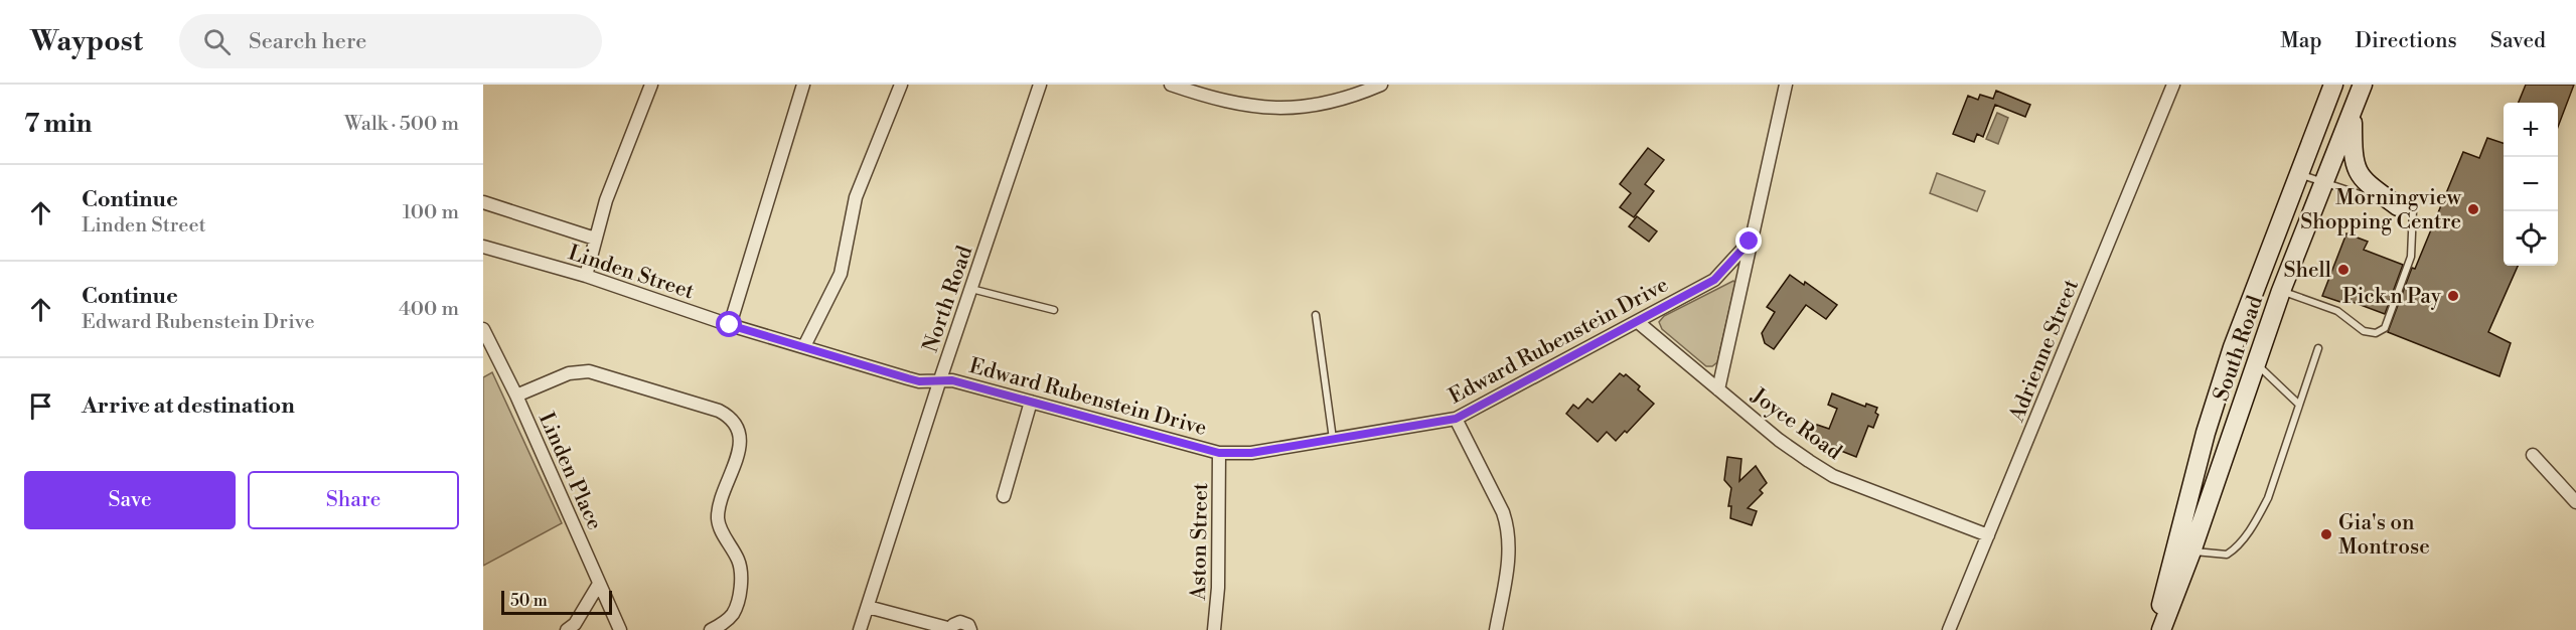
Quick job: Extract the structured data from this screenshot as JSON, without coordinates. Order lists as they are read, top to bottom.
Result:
{
  "streets": {
    "street": [
      "Linden Street",
      "North Road",
      "Edward Rubenstein Drive",
      "South Road",
      "Adrienne Street",
      "Joyce Road",
      "Linden Place",
      "Aston Street"
    ]
  },
  "crossings": [
    ["Linden Street", "North Road"],
    ["Linden Street", "Edward Rubenstein Drive"],
    ["North Road", "Edward Rubenstein Drive"],
    ["Edward Rubenstein Drive", "Joyce Road"],
    ["Edward Rubenstein Drive", "Aston Street"],
    ["Adrienne Street", "Joyce Road"]
  ],
  "places": [
    "Morningview Shopping Centre",
    "Shell",
    "Pick n Pay",
    "Gia's on Montrose"
  ],
  "scale_bar": "50 m",
  "page": {
    "header": "Waypost",
    "search": "Search here",
    "nav": ["Map", "Directions", "Saved"],
    "heading": ["7 min", "Walk · 500 m"],
    "map_buttons": ["+", "−"],
    "list": [
      ["Continue", "Linden Street", "100 m"],
      ["Continue", "Edward Rubenstein Drive", "400 m"],
      "Arrive at destination"
    ],
    "buttons": ["Save", "Share"],
    "scale": "50 m"
  }
}
